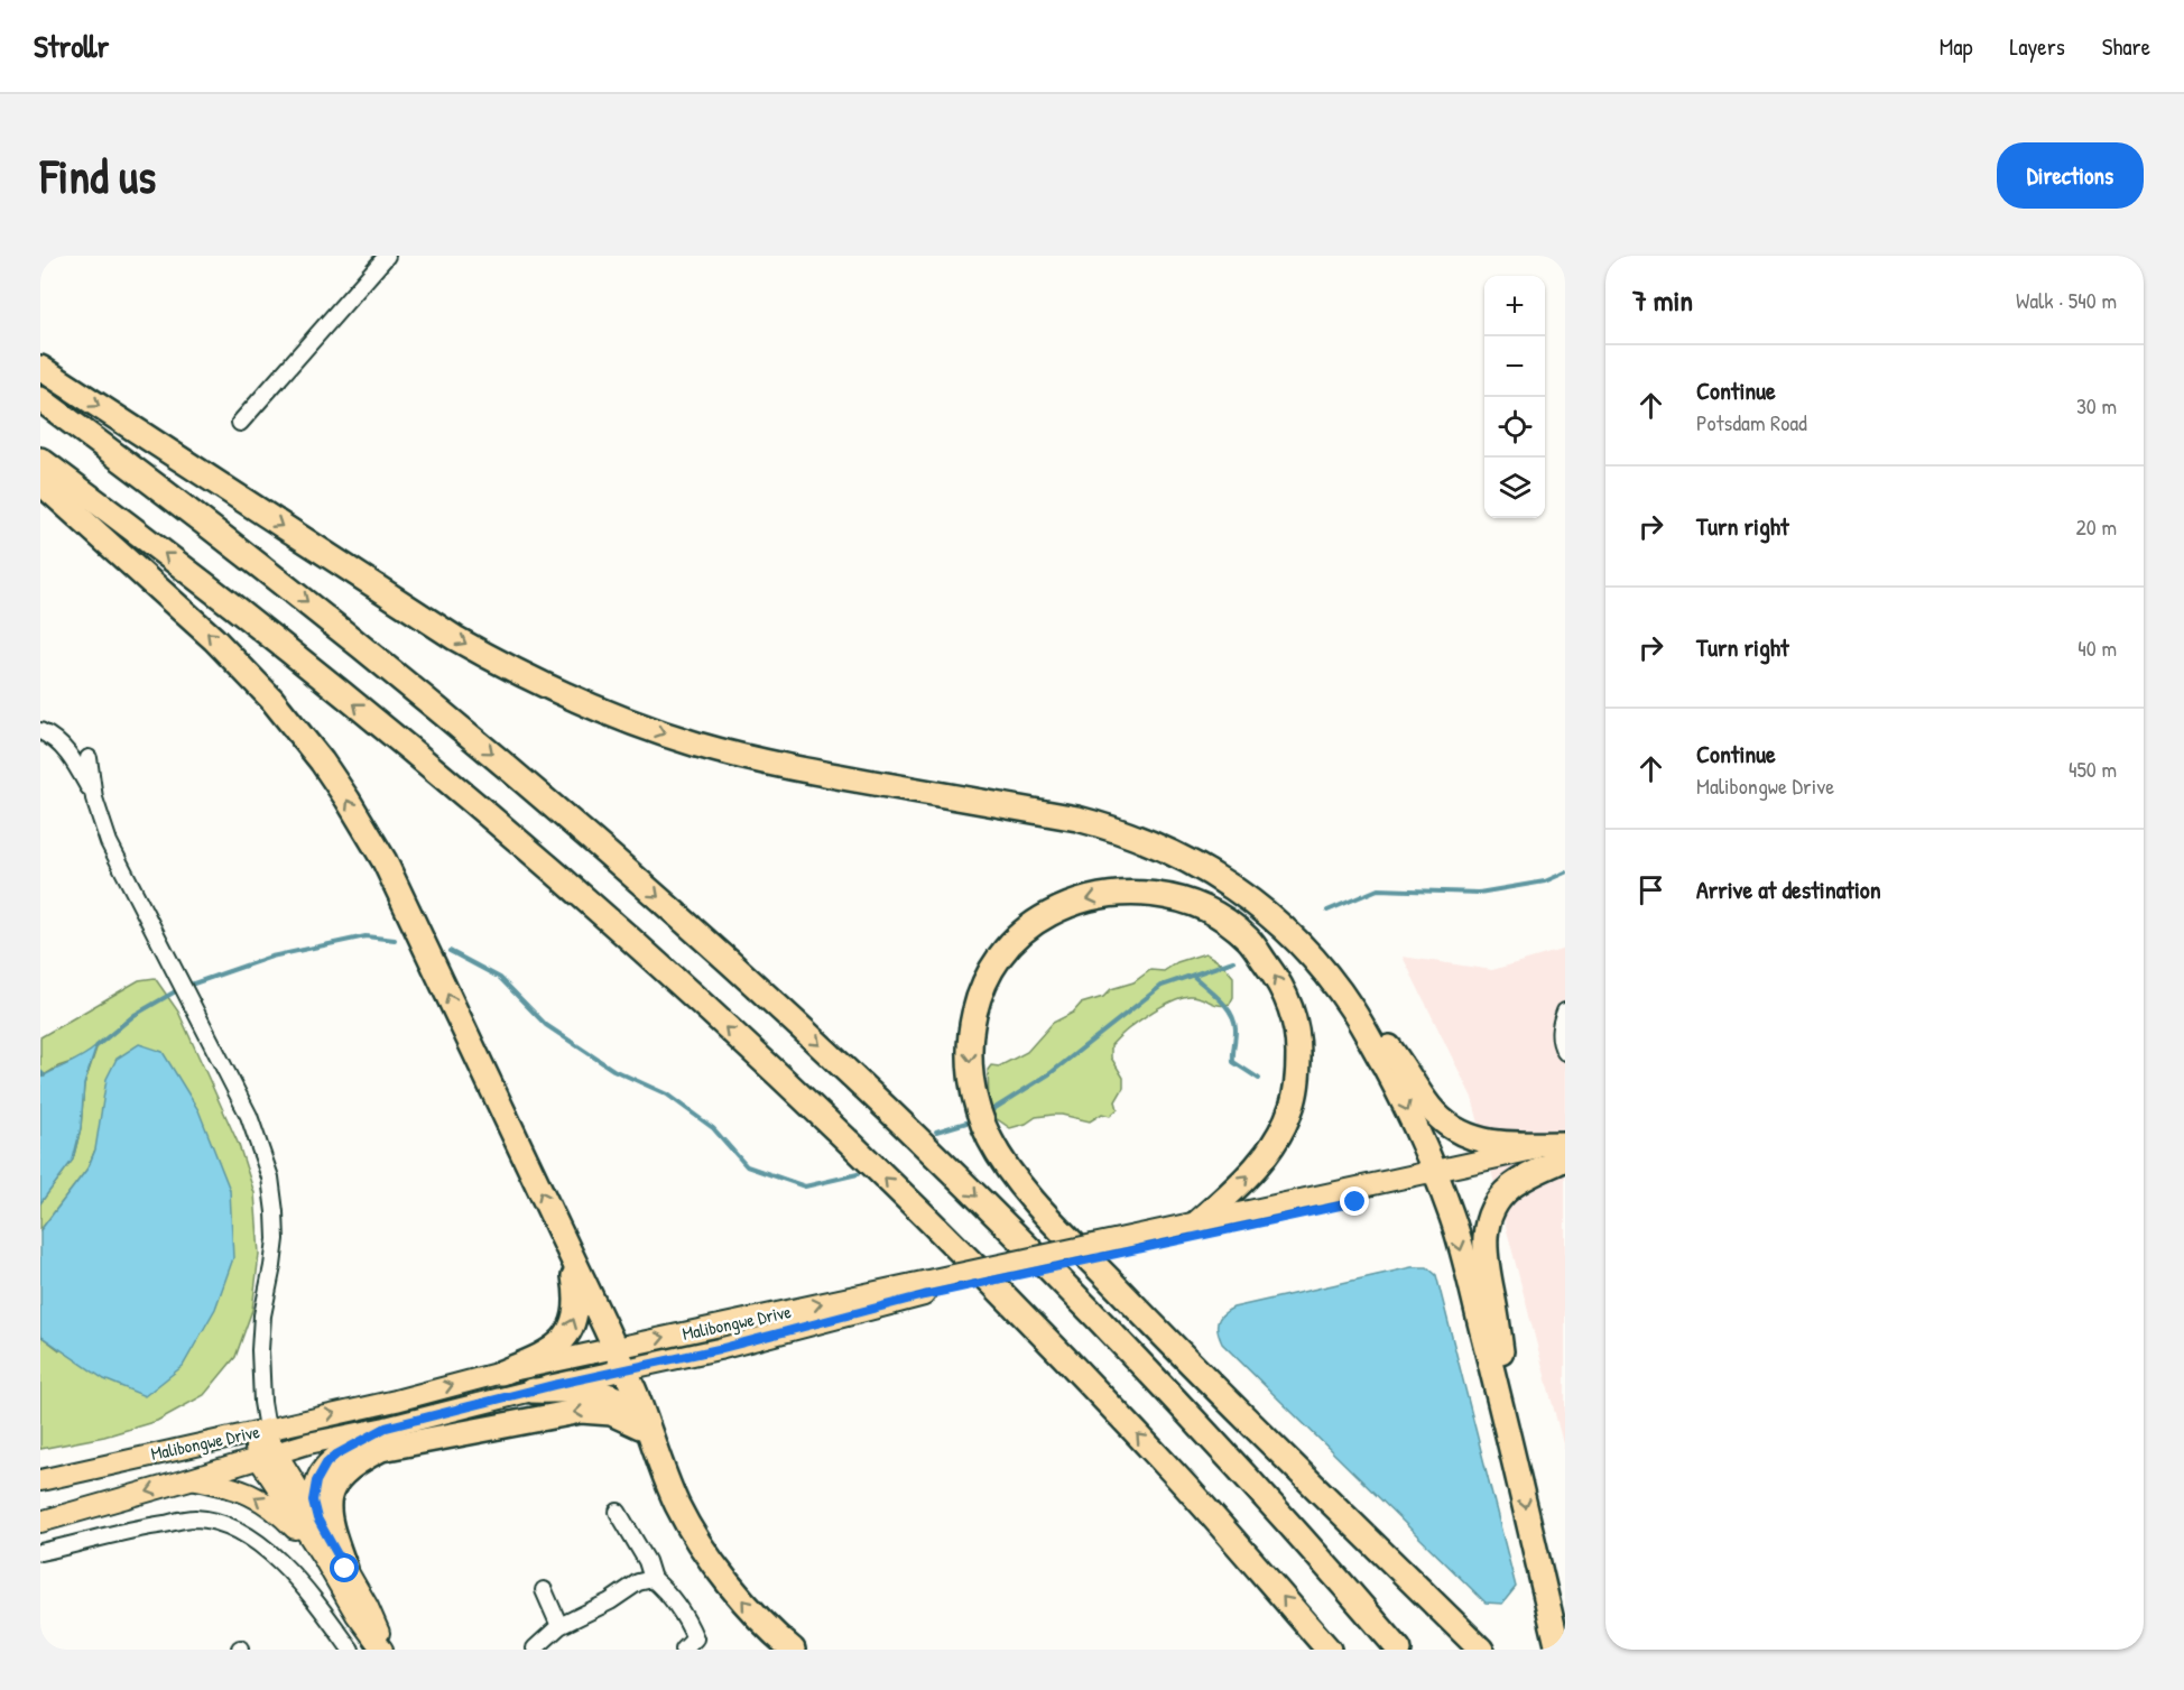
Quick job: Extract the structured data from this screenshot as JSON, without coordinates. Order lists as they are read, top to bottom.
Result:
{
  "streets": {
    "main road": ["Malibongwe Drive"]
  },
  "page": {
    "header": "Strollr",
    "nav": ["Map", "Layers", "Share"],
    "buttons": "Directions",
    "title": "Find us",
    "heading": ["7 min", "Walk · 540 m"],
    "map_buttons": ["+", "−"],
    "list": [
      ["Continue", "Potsdam Road", "30 m"],
      ["Turn right", "20 m"],
      ["Turn right", "40 m"],
      ["Continue", "Malibongwe Drive", "450 m"],
      "Arrive at destination"
    ]
  }
}
